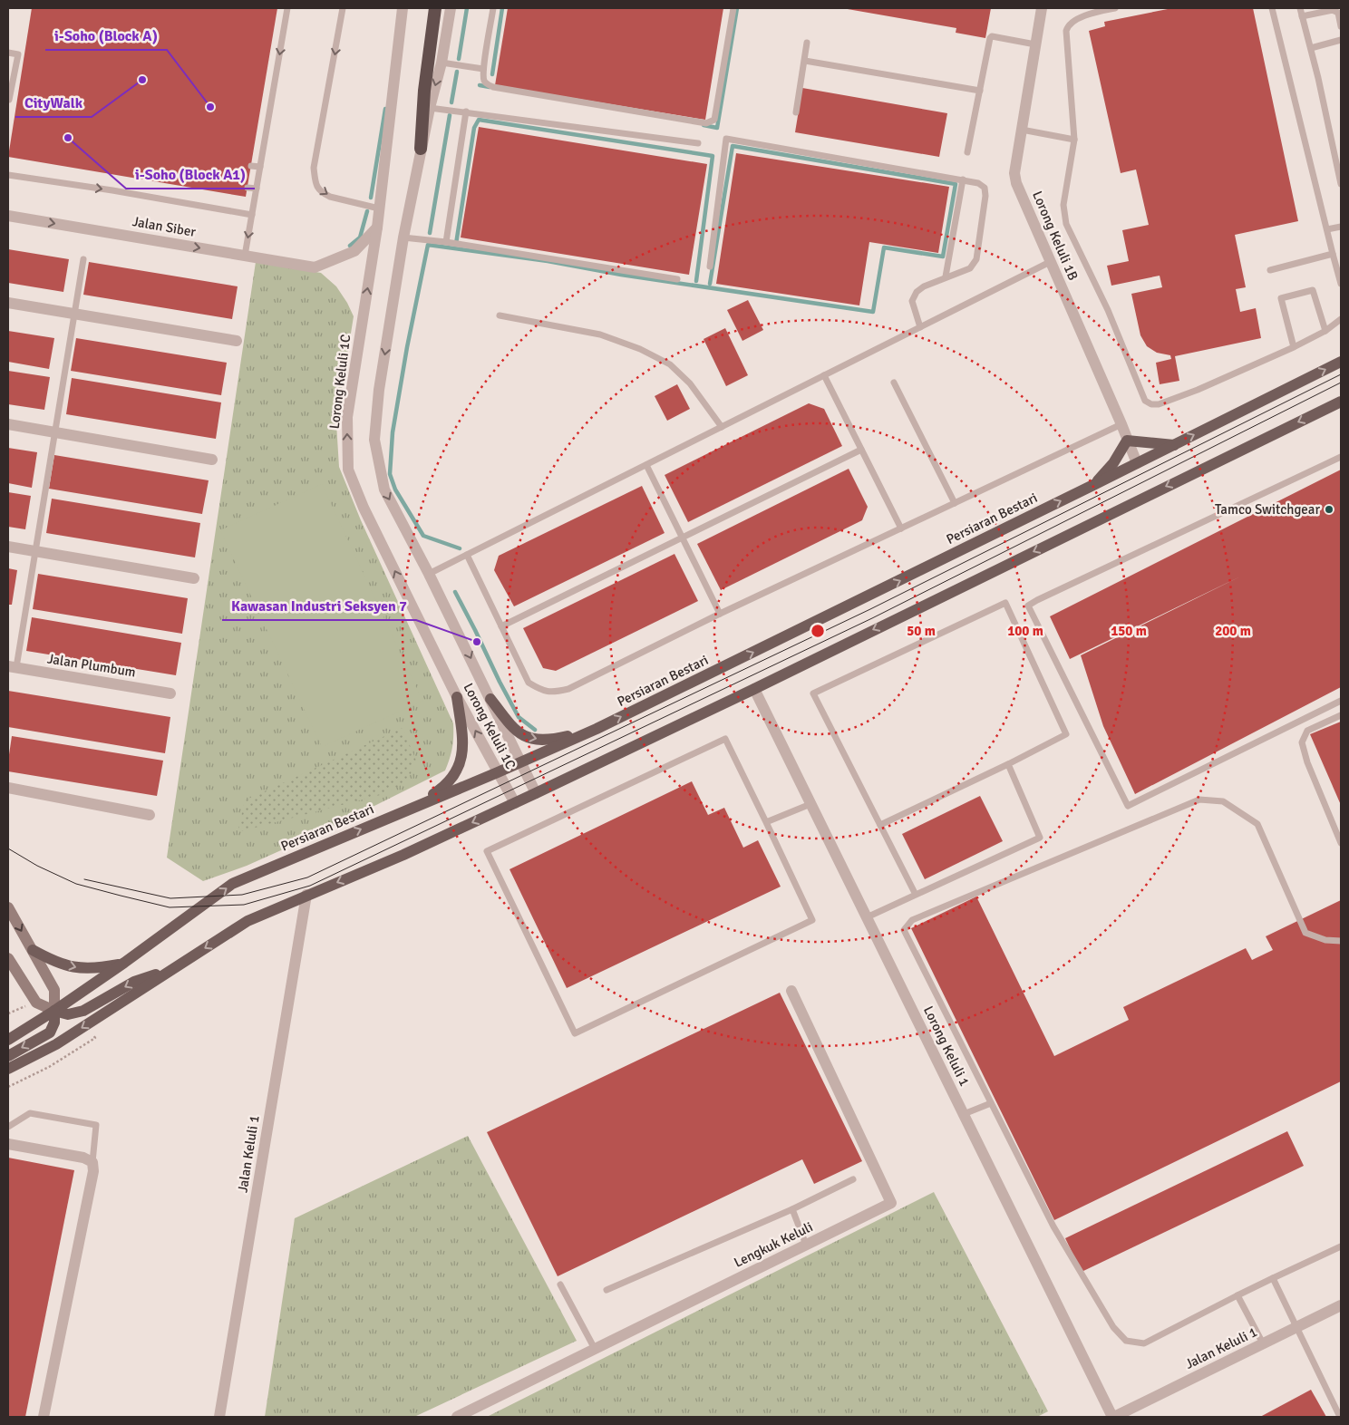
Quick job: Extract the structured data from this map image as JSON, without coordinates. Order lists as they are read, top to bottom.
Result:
{
  "streets": {
    "main road": ["Persiaran Bestari"],
    "street": [
      "Jalan Siber",
      "Lorong Keluli 1B",
      "Lorong Keluli 1C",
      "Jalan Plumbum",
      "Lorong Keluli 1",
      "Jalan Keluli 1",
      "Lengkuk Keluli"
    ]
  },
  "crossings": [
    ["Jalan Siber", "Lorong Keluli 1C"],
    ["Lorong Keluli 1B", "Persiaran Bestari"],
    ["Lorong Keluli 1C", "Persiaran Bestari"],
    ["Lorong Keluli 1", "Jalan Keluli 1"]
  ],
  "places": [
    "CityWalk",
    "i-Soho (Block A)",
    "i-Soho (Block A1)",
    "Tamco Switchgear",
    "Kawasan Industri Seksyen 7"
  ],
  "rings": [
    "50 m",
    "100 m",
    "150 m",
    "200 m"
  ]
}
